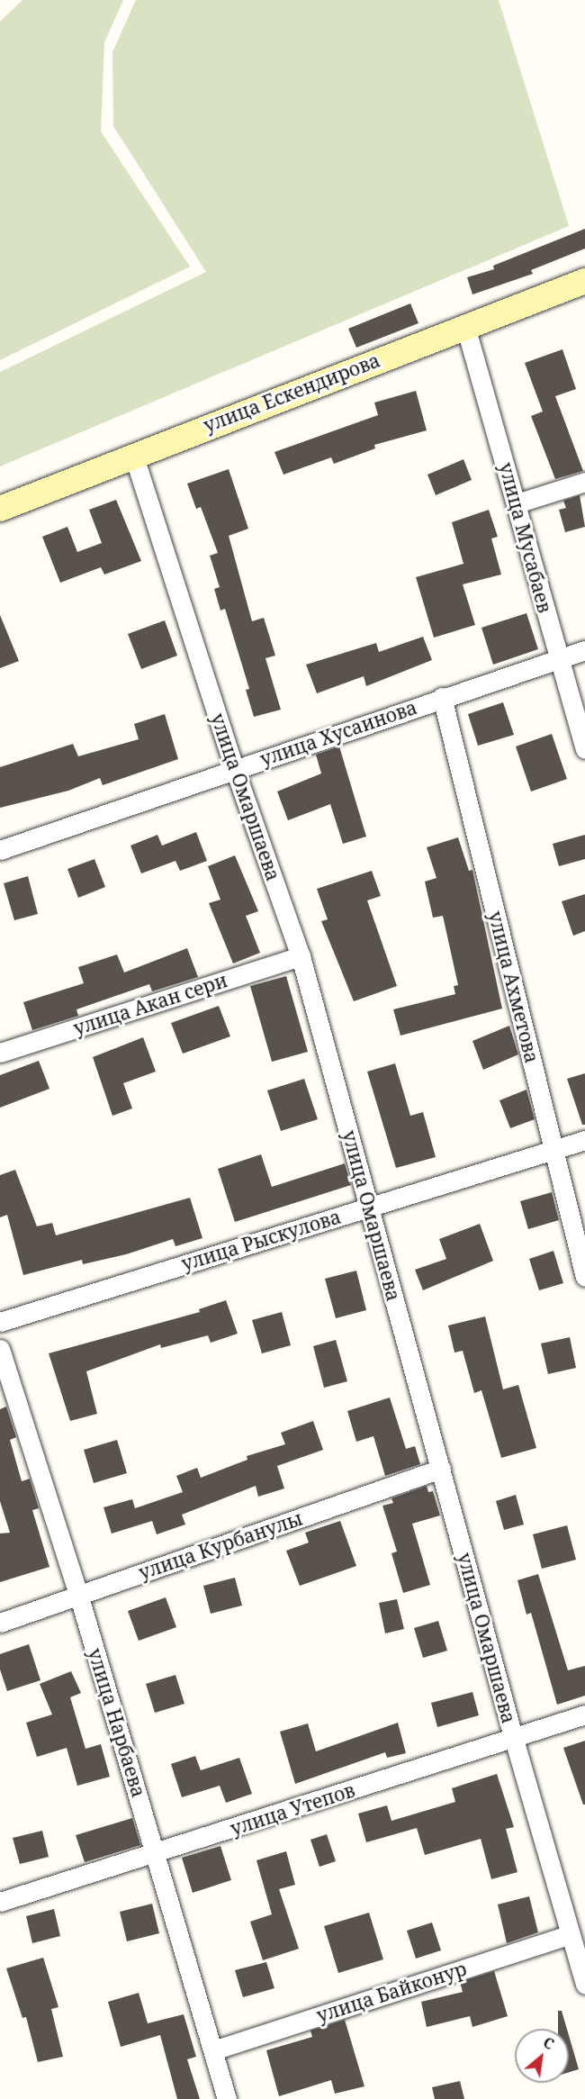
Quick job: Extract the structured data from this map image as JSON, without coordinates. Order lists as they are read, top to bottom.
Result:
{
  "streets": {
    "street": [
      "улица Ескендирова",
      "улица Мусабаев",
      "улица Хусаинова",
      "улица Омаршаева",
      "улица Ахметова",
      "улица Акан сери",
      "улица Рыскулова",
      "улица Курбанулы",
      "улица Нарбаева",
      "улица Утепов",
      "улица Байконур"
    ]
  },
  "crossings": [
    ["улица Ескендирова", "улица Мусабаев"],
    ["улица Ескендирова", "улица Омаршаева"],
    ["улица Мусабаев", "улица Хусаинова"],
    ["улица Хусаинова", "улица Омаршаева"],
    ["улица Хусаинова", "улица Ахметова"],
    ["улица Омаршаева", "улица Акан сери"],
    ["улица Омаршаева", "улица Рыскулова"],
    ["улица Омаршаева", "улица Курбанулы"],
    ["улица Омаршаева", "улица Утепов"],
    ["улица Омаршаева", "улица Байконур"],
    ["улица Ахметова", "улица Рыскулова"],
    ["улица Курбанулы", "улица Нарбаева"],
    ["улица Нарбаева", "улица Утепов"],
    ["улица Нарбаева", "улица Байконур"]
  ],
  "north": "top right"
}
